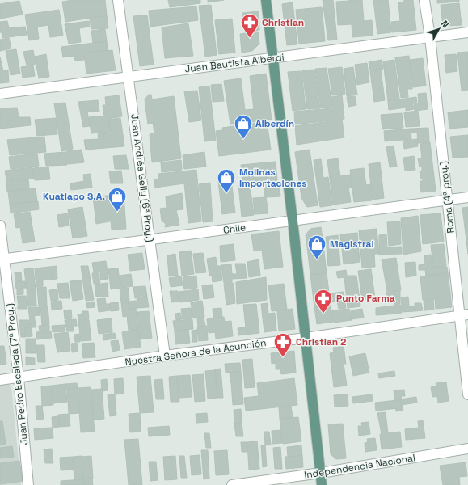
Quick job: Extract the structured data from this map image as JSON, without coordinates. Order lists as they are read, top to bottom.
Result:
{
  "streets": {
    "street": [
      "Juan Bautista Alberdi",
      "Juan Andrés Gelly (6ª Proy.)",
      "Roma (4ª proy.)",
      "Chile",
      "Nuestra Señora de la Asunción",
      "Juan Pedro Escalada (7ª Proy.)",
      "Independencia Nacional"
    ]
  },
  "crossings": [
    ["Juan Bautista Alberdi", "Juan Andrés Gelly (6ª Proy.)"],
    ["Juan Bautista Alberdi", "Roma (4ª proy.)"],
    ["Juan Andrés Gelly (6ª Proy.)", "Chile"],
    ["Juan Andrés Gelly (6ª Proy.)", "Nuestra Señora de la Asunción"],
    ["Roma (4ª proy.)", "Chile"],
    ["Roma (4ª proy.)", "Nuestra Señora de la Asunción"],
    ["Chile", "Juan Pedro Escalada (7ª Proy.)"],
    ["Nuestra Señora de la Asunción", "Juan Pedro Escalada (7ª Proy.)"]
  ],
  "places": {
    "pharmacy": ["Christian", "Punto Farma", "Christian 2"],
    "shop": [
      "Alberdín",
      "Molinas Importaciones",
      "Kuatiapo S.A.",
      "Magistral"
    ]
  },
  "north": "top right"
}
